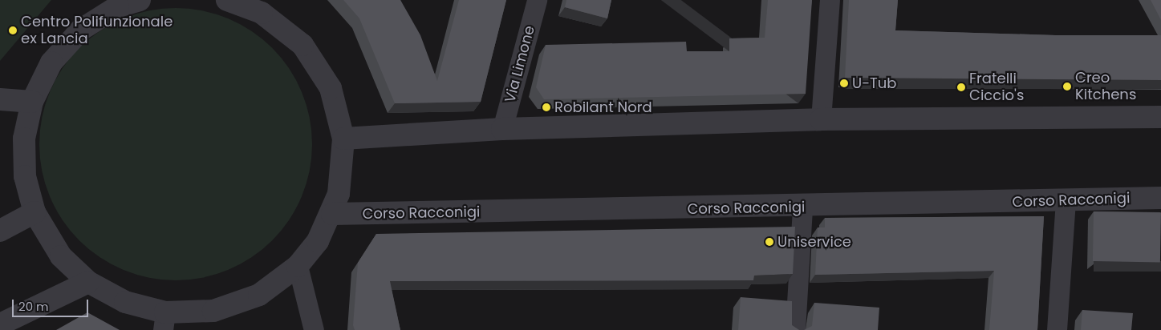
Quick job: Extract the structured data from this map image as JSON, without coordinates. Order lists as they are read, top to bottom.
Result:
{
  "streets": {
    "street": ["Via Limone", "Corso Racconigi"]
  },
  "places": [
    "Centro Polifunzionale ex Lancia",
    "U-Tub",
    "Creo Kitchens",
    "Fratelli Ciccio's",
    "Robilant Nord",
    "Uniservice"
  ],
  "scale_bar": "20 m"
}
